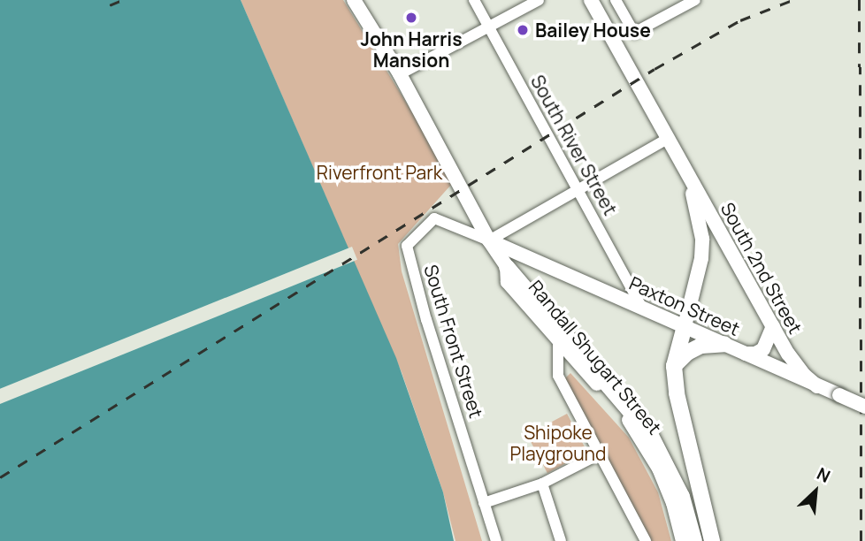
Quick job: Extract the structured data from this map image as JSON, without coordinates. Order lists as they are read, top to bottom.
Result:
{
  "streets": {
    "main road": ["South 2nd Street", "Paxton Street", "Randall Shugart Street"],
    "street": ["South River Street", "South Front Street"]
  },
  "crossings": [
    ["South River Street", "Paxton Street"],
    ["South 2nd Street", "Paxton Street"],
    ["Paxton Street", "South Front Street"]
  ],
  "parks": ["Riverfront Park", "Shipoke Playground"],
  "places": ["John Harris Mansion", "Bailey House"],
  "north": "top right"
}
